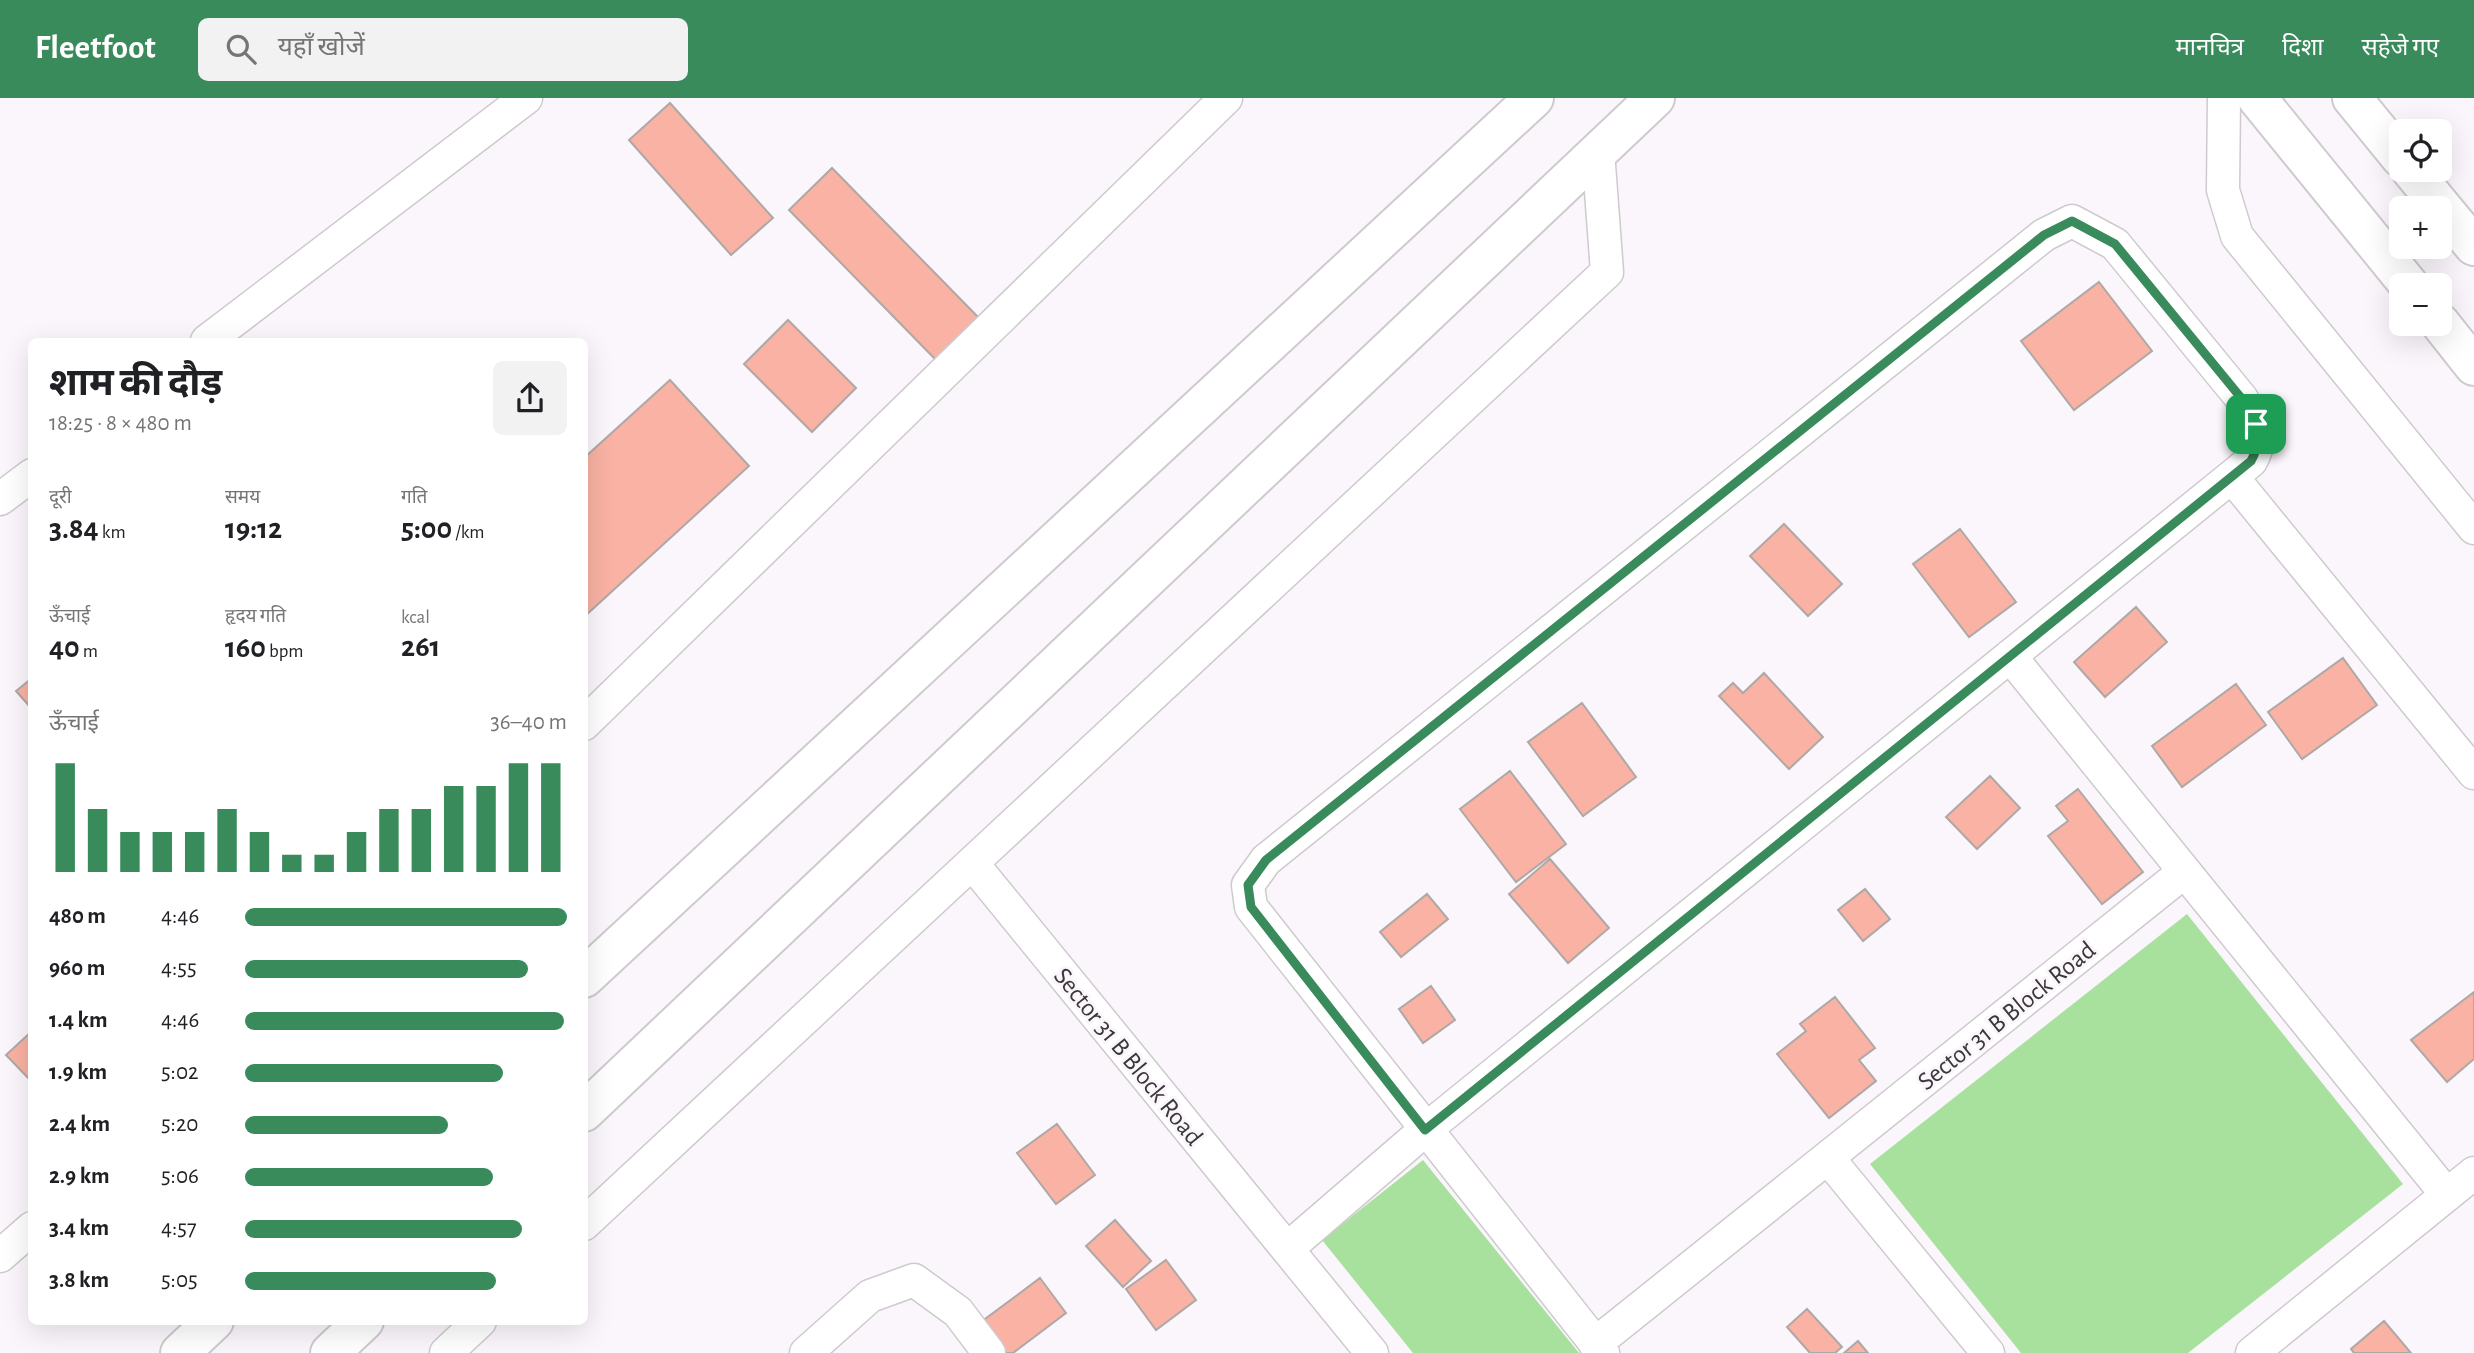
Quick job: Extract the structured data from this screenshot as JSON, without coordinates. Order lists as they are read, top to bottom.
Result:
{
  "streets": {
    "street": ["Sector 31 B Block Road"]
  },
  "page": {
    "header": "Fleetfoot",
    "search": "यहाँ खोजें",
    "nav": ["मानचित्र", "दिशा", "सहेजे गए"],
    "map_buttons": ["+", "−"],
    "heading": ["शाम की दौड़", "18:25 · 8 × 480 m"],
    "stats": [
      ["दूरी", "3.84 km"],
      ["समय", "19:12"],
      ["गति", "5:00 /km"],
      ["ऊँचाई", "40 m"],
      ["हृदय गति", "160 bpm"],
      ["kcal", "261"]
    ],
    "chart": ["ऊँचाई", "36–40 m"],
    "list": [
      {
        "name": "480 m",
        "note": "4:46"
      },
      {
        "name": "960 m",
        "note": "4:55"
      },
      {
        "name": "1.4 km",
        "note": "4:46"
      },
      {
        "name": "1.9 km",
        "note": "5:02"
      },
      {
        "name": "2.4 km",
        "note": "5:20"
      },
      {
        "name": "2.9 km",
        "note": "5:06"
      },
      {
        "name": "3.4 km",
        "note": "4:57"
      },
      {
        "name": "3.8 km",
        "note": "5:05"
      }
    ]
  }
}
